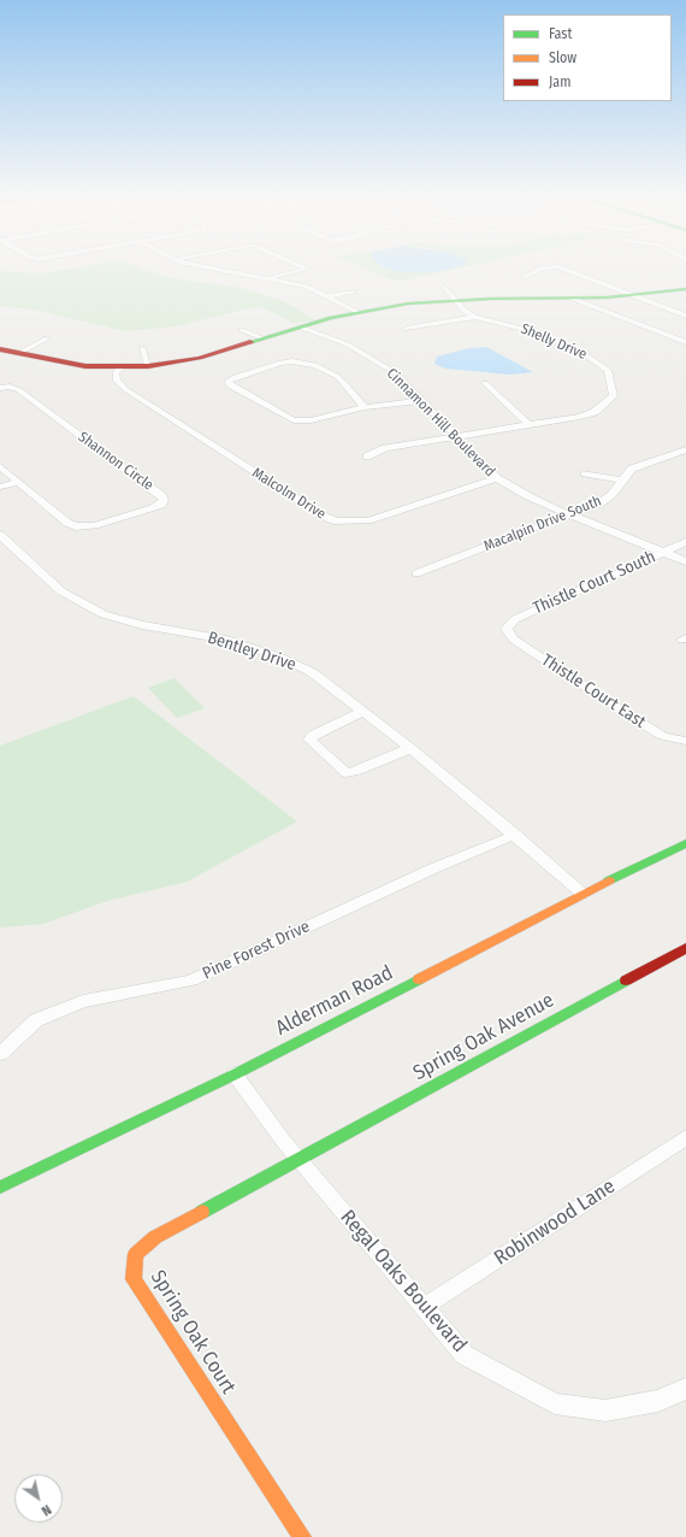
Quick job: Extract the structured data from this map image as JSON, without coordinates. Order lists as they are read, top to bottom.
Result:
{
  "streets": {
    "main road": ["Alderman Road", "Spring Oak Avenue", "Spring Oak Court"],
    "street": [
      "Shelly Drive",
      "Cinnamon Hill Boulevard",
      "Shannon Circle",
      "Malcolm Drive",
      "Macalpin Drive South",
      "Thistle Court South",
      "Bentley Drive",
      "Thistle Court East",
      "Pine Forest Drive",
      "Robinwood Lane",
      "Regal Oaks Boulevard"
    ]
  },
  "crossings": [
    ["Shelly Drive", "Cinnamon Hill Boulevard"],
    ["Cinnamon Hill Boulevard", "Malcolm Drive"],
    ["Cinnamon Hill Boulevard", "Macalpin Drive South"],
    ["Cinnamon Hill Boulevard", "Thistle Court South"],
    ["Thistle Court South", "Thistle Court East"],
    ["Bentley Drive", "Pine Forest Drive"],
    ["Bentley Drive", "Alderman Road"],
    ["Alderman Road", "Regal Oaks Boulevard"],
    ["Spring Oak Avenue", "Regal Oaks Boulevard"],
    ["Spring Oak Avenue", "Spring Oak Court"],
    ["Robinwood Lane", "Regal Oaks Boulevard"],
    ["Regal Oaks Boulevard", "Spring Oak Court"]
  ],
  "legend": ["Fast", "Slow", "Jam"],
  "north": "bottom right"
}
